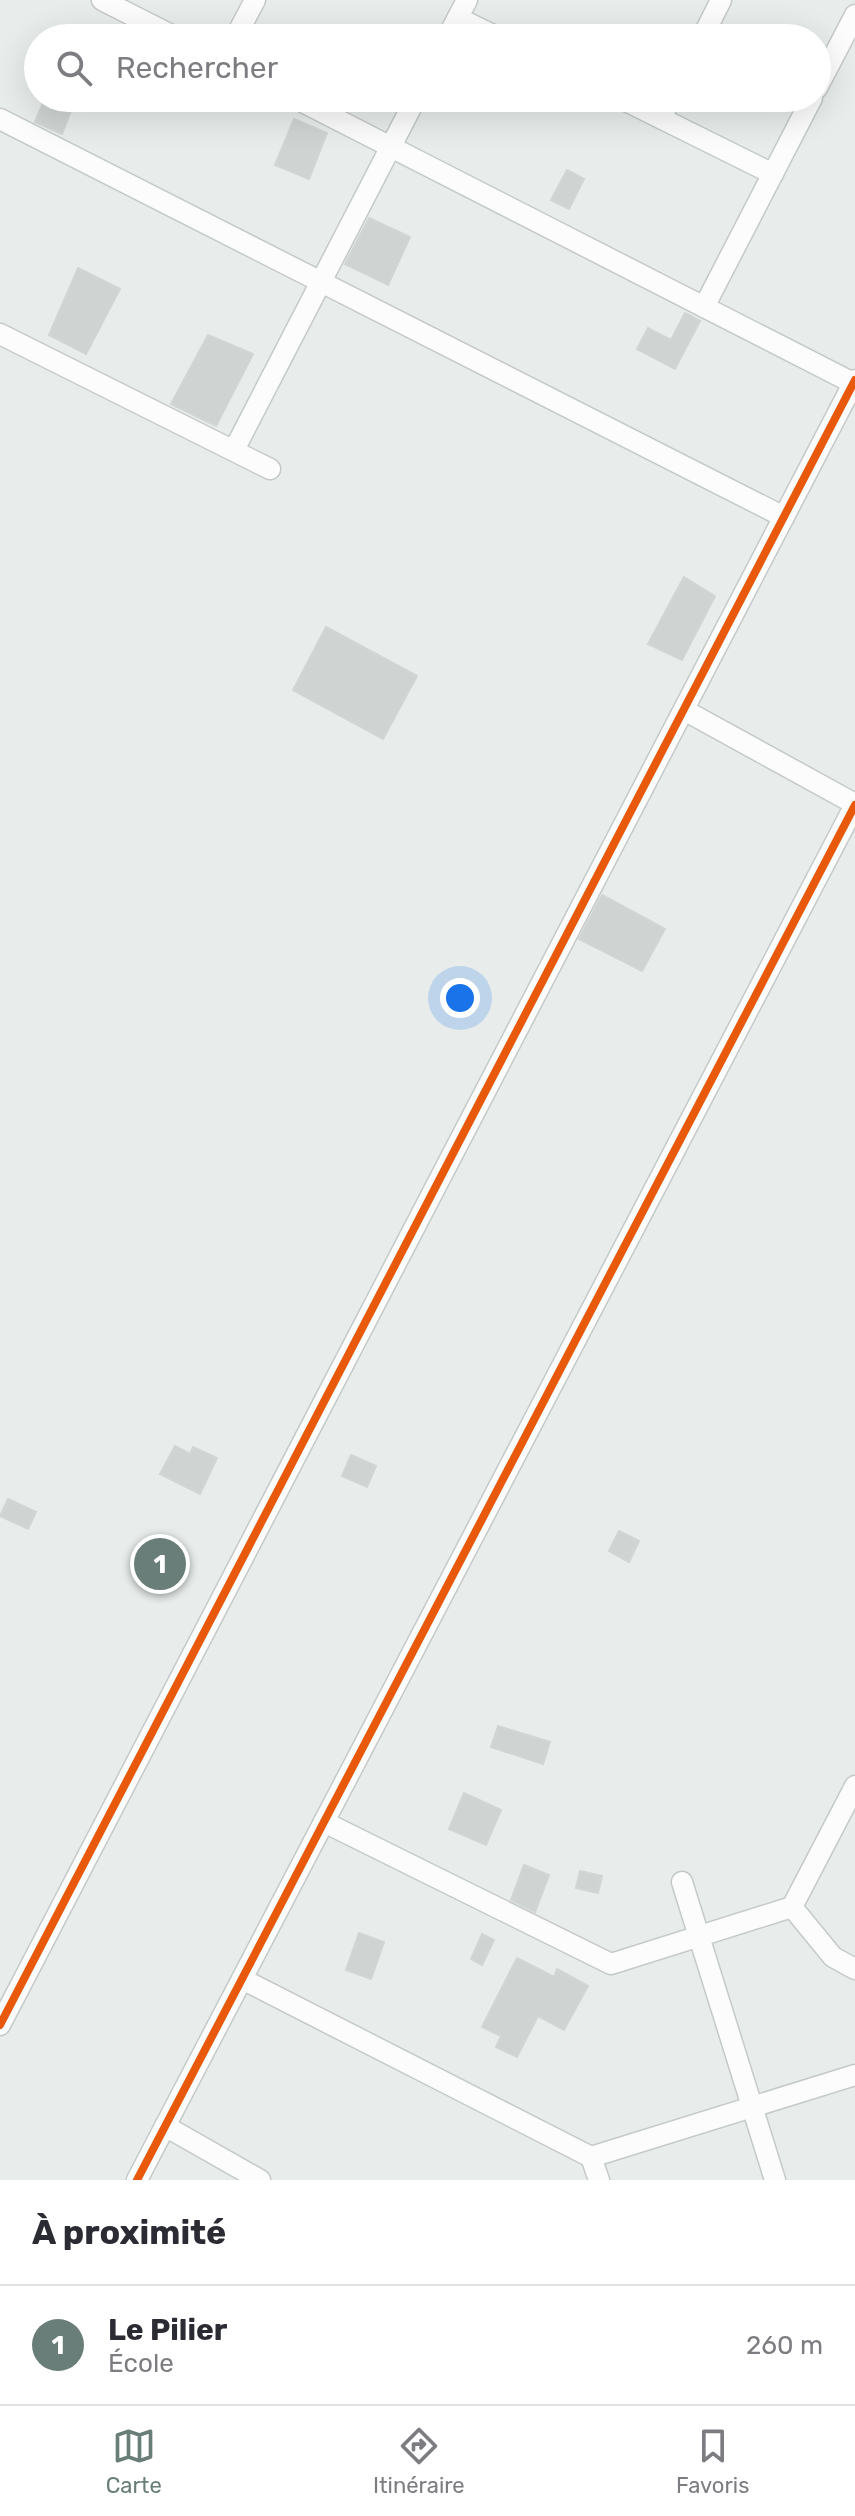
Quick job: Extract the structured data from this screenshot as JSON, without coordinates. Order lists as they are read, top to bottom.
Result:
{
  "page": {
    "search": "Rechercher",
    "pins": "1",
    "heading": "À proximité",
    "list": [
      {
        "mark": "1",
        "name": "Le Pilier",
        "note": "École",
        "value": "260 m"
      }
    ],
    "nav": ["Carte", "Itinéraire", "Favoris"]
  }
}
